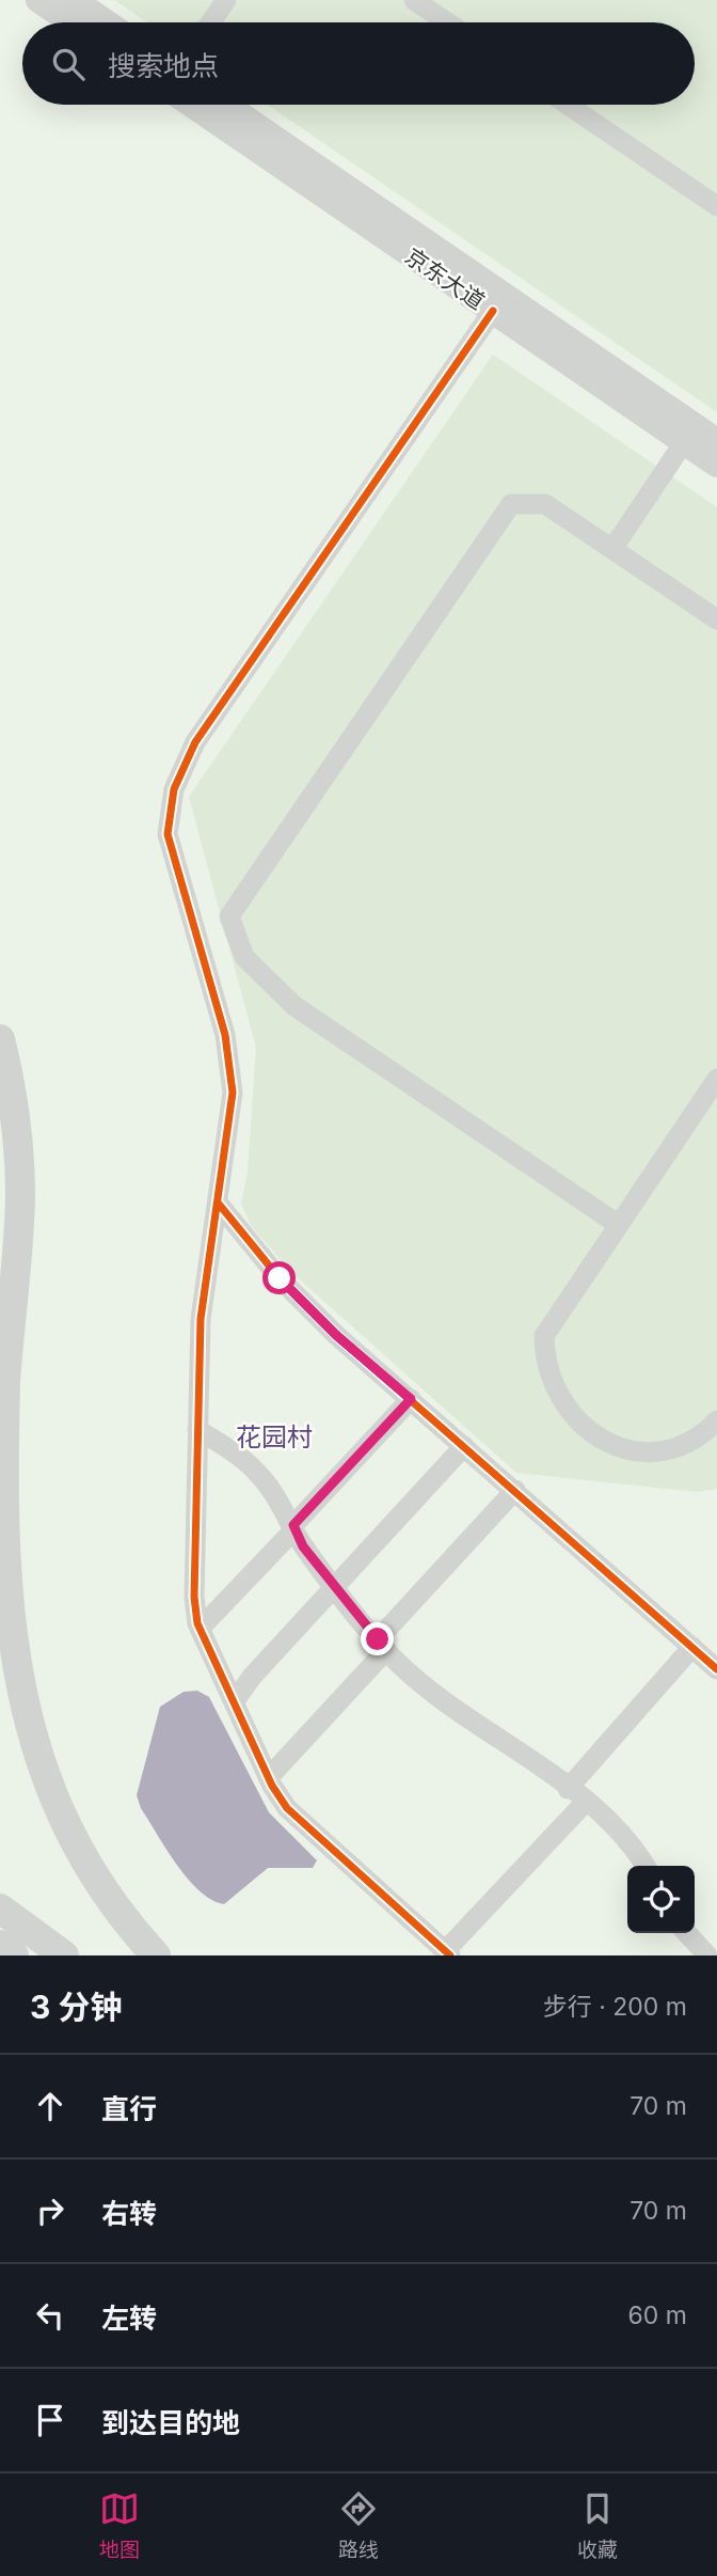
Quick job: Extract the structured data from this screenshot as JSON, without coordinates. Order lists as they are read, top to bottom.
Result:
{
  "streets": {
    "main road": ["京东大道"]
  },
  "districts": ["花园村"],
  "page": {
    "search": "搜索地点",
    "heading": ["3 分钟", "步行 · 200 m"],
    "list": [
      ["直行", "70 m"],
      ["右转", "70 m"],
      ["左转", "60 m"],
      "到达目的地"
    ],
    "nav": ["地图", "路线", "收藏"]
  }
}
